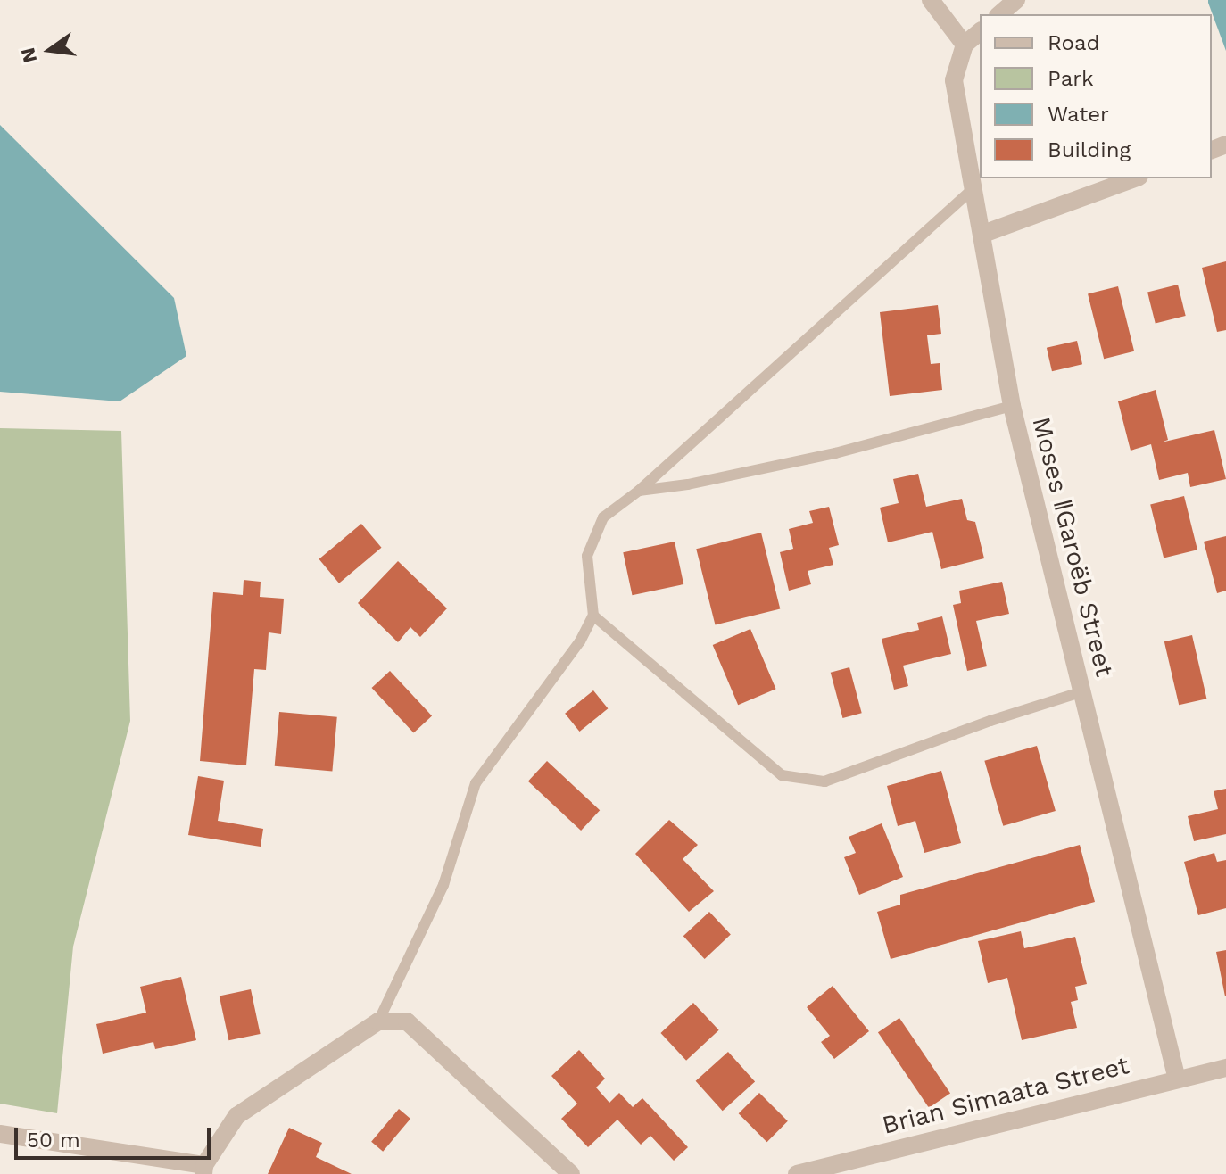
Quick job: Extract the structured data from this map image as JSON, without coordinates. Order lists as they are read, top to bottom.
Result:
{
  "streets": {
    "street": ["Moses ǁGaroëb Street", "Brian Simaata Street"]
  },
  "crossings": [
    ["Moses ǁGaroëb Street", "Brian Simaata Street"]
  ],
  "legend": [
    "Road",
    "Park",
    "Water",
    "Building"
  ],
  "scale_bar": "50 m",
  "north": "left"
}
